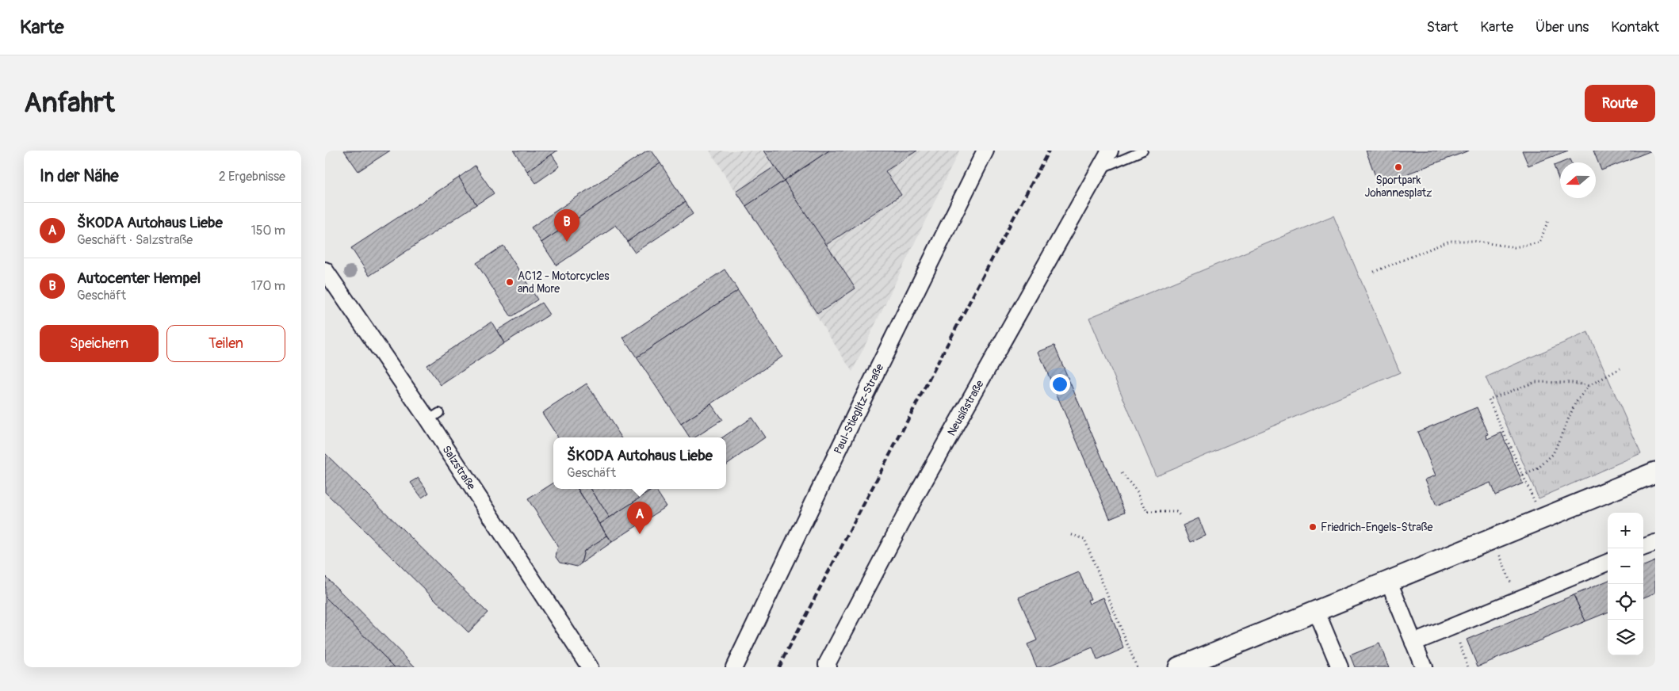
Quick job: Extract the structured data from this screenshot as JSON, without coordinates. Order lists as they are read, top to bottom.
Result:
{
  "streets": {
    "street": ["Neusißstraße", "Paul-Stieglitz-Straße", "Salzstraße"]
  },
  "places": ["Sportpark Johannesplatz", "AC12 - Motorcycles and More", "Friedrich-Engels-Straße"],
  "north": "left",
  "page": {
    "header": "Karte",
    "nav": [
      "Start",
      "Karte",
      "Über uns",
      "Kontakt"
    ],
    "buttons": [
      "Route",
      ["Speichern", "Teilen"]
    ],
    "title": "Anfahrt",
    "heading": ["In der Nähe", "2 Ergebnisse"],
    "list": [
      {
        "mark": "A",
        "name": "ŠKODA Autohaus Liebe",
        "note": "Geschäft · Salzstraße",
        "value": "150 m"
      },
      {
        "mark": "B",
        "name": "Autocenter Hempel",
        "note": "Geschäft",
        "value": "170 m"
      }
    ],
    "pins": ["B", "A"],
    "popup": ["ŠKODA Autohaus Liebe", "Geschäft"],
    "map_buttons": ["+", "−"]
  }
}
